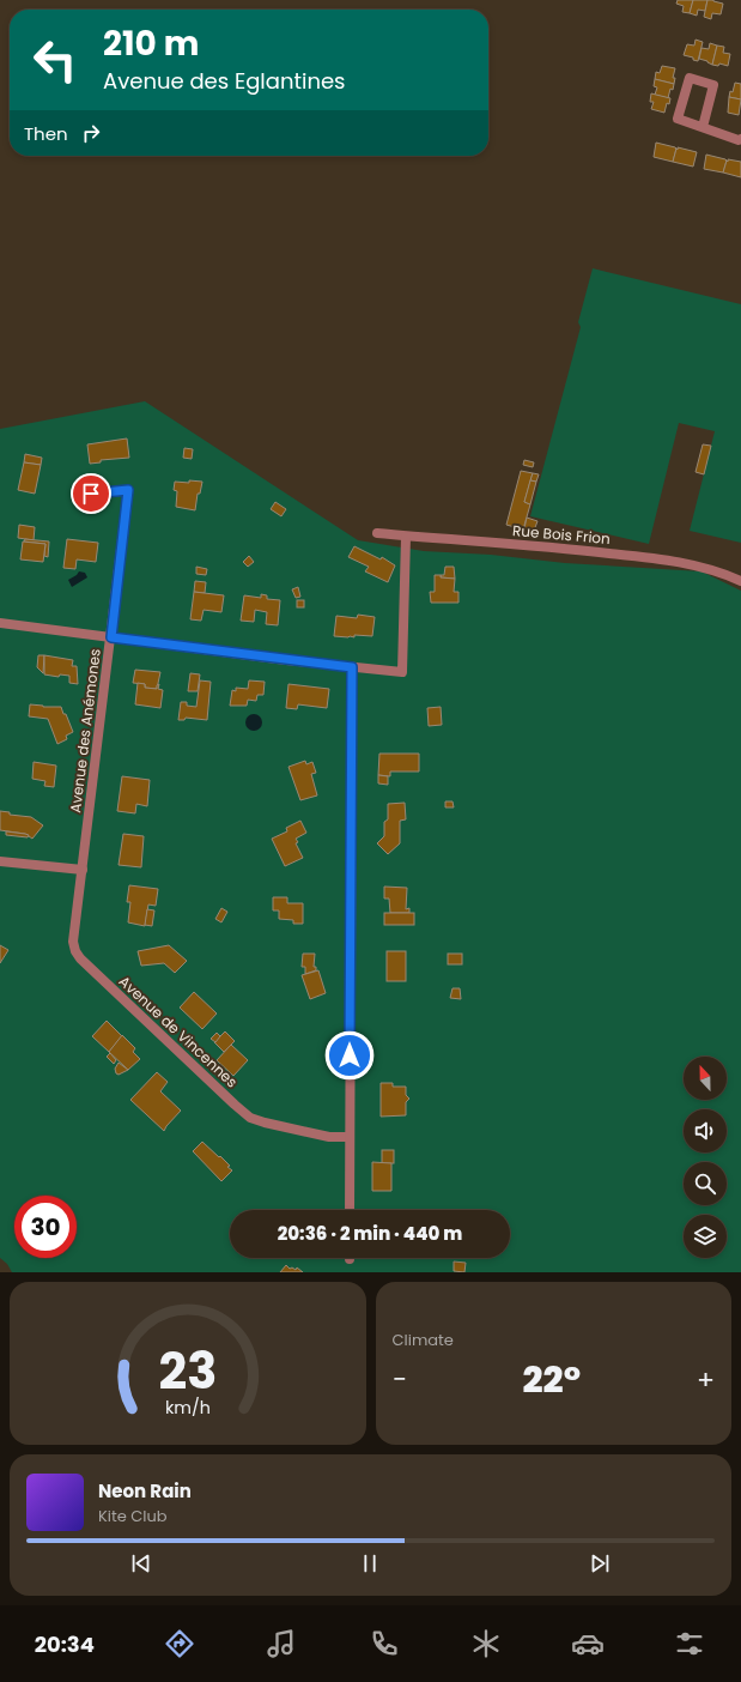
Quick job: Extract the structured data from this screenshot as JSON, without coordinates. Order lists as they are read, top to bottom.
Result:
{
  "streets": {
    "street": ["Rue Bois Frion", "Avenue des Anémones", "Avenue de Vincennes"]
  },
  "crossings": [
    ["Avenue des Anémones", "Avenue de Vincennes"]
  ],
  "north": "top",
  "page": {
    "turn": ["210 m", "Avenue des Eglantines"],
    "then": "Then",
    "limit": "30",
    "trip": "20:36 · 2 min · 440 m",
    "tile": "Climate",
    "heat": ["−", "22°", "+"],
    "song": ["Neon Rain", "Kite Club"],
    "tabs": "20:34",
    "gauge": ["23", "km/h"]
  }
}
